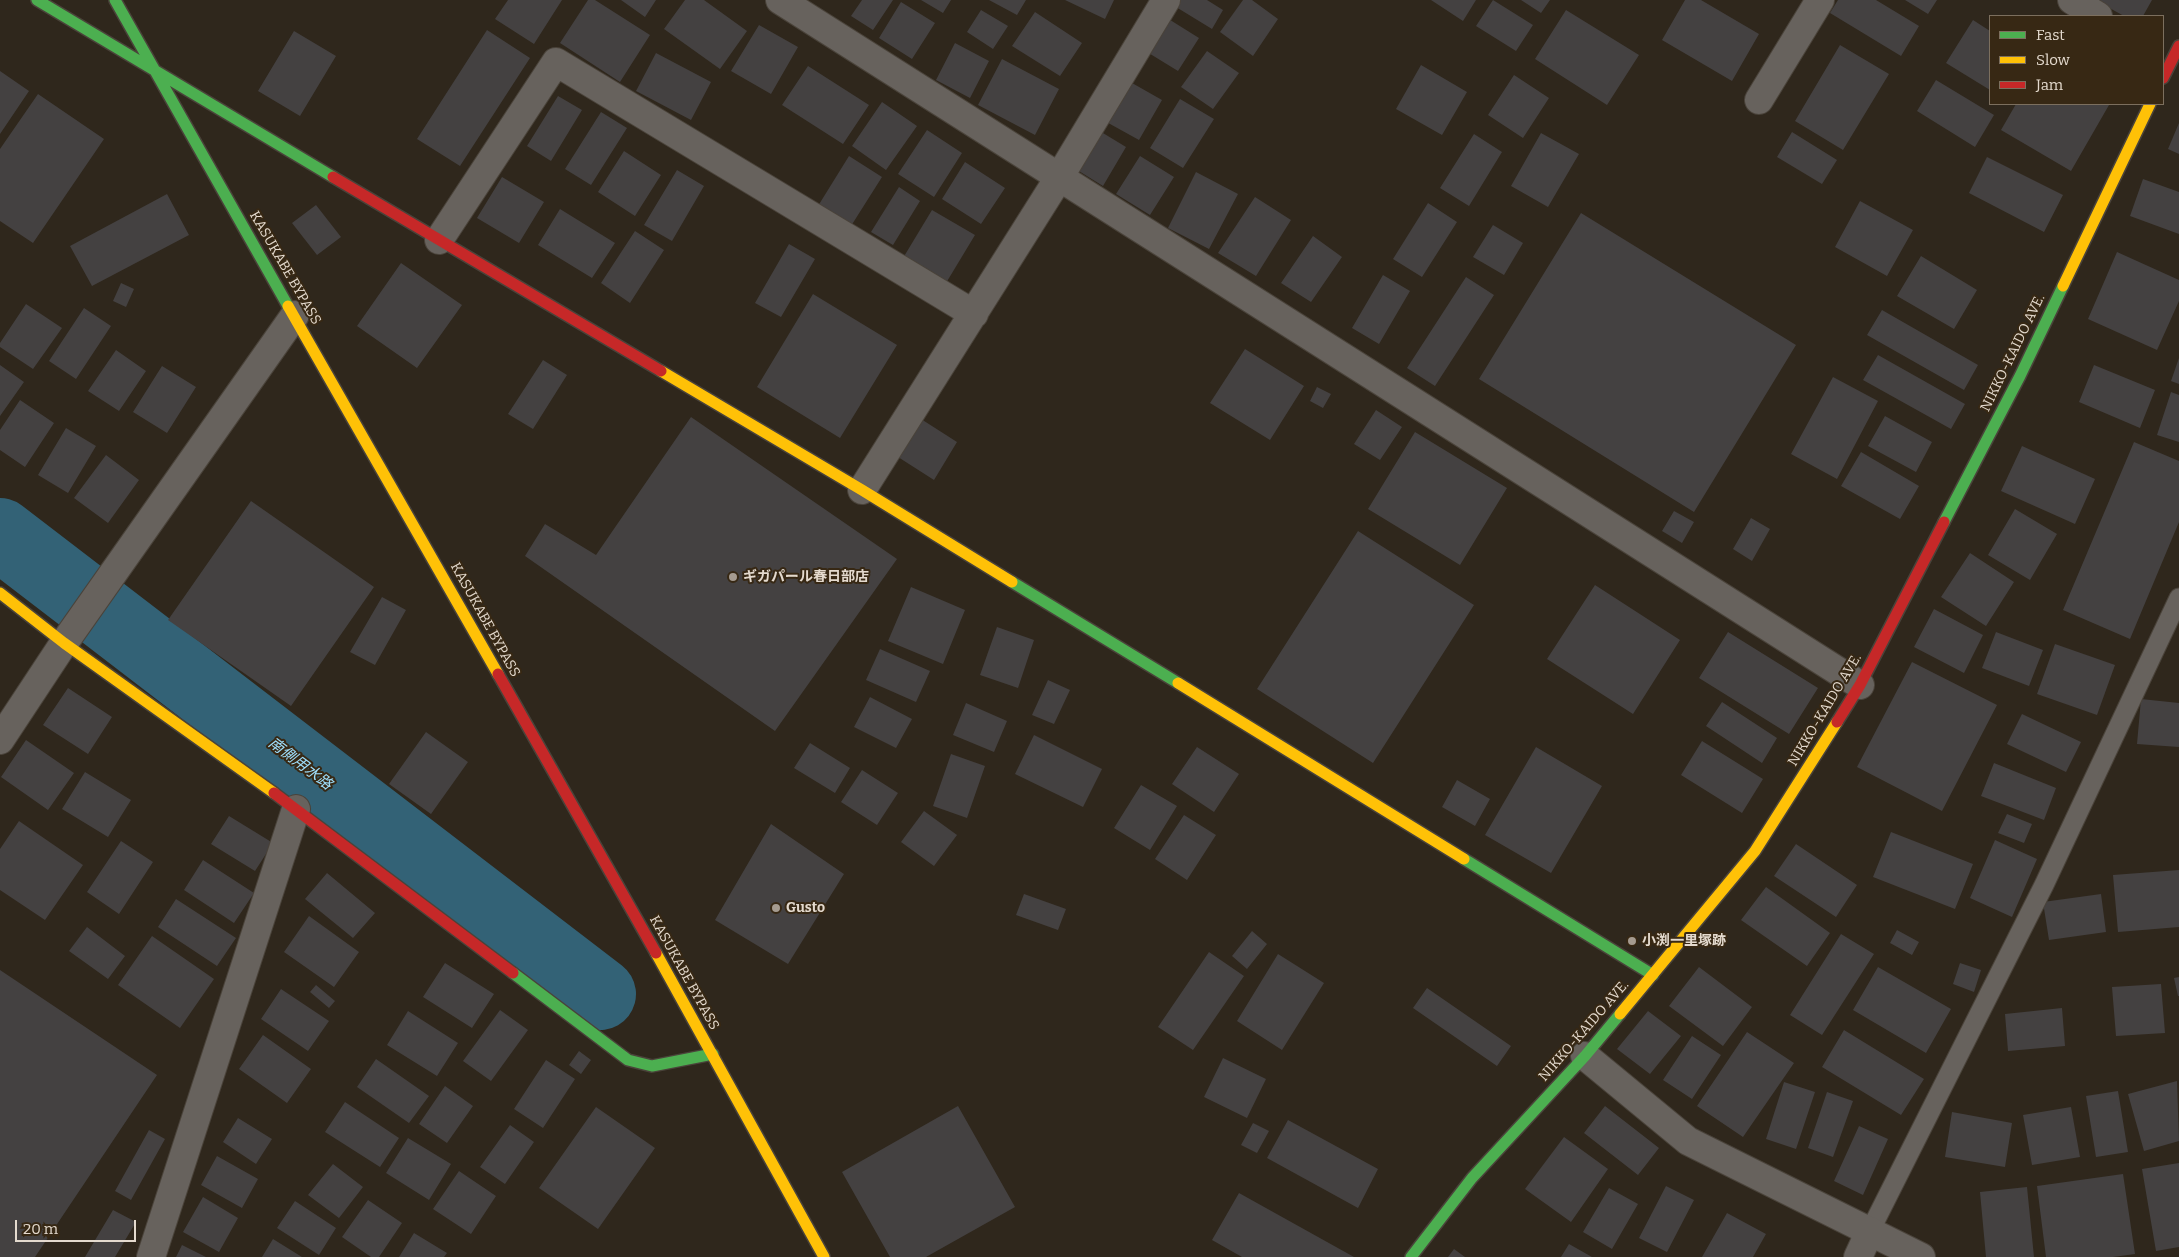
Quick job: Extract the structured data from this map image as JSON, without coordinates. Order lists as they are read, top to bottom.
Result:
{
  "streets": {
    "main road": ["KASUKABE BYPASS", "NIKKO-KAIDO AVE."]
  },
  "water": ["南側用水路"],
  "places": ["ギガパール春日部店", "Gusto", "小渕一里塚跡"],
  "legend": ["Fast", "Slow", "Jam"],
  "scale_bar": "20 m"
}
